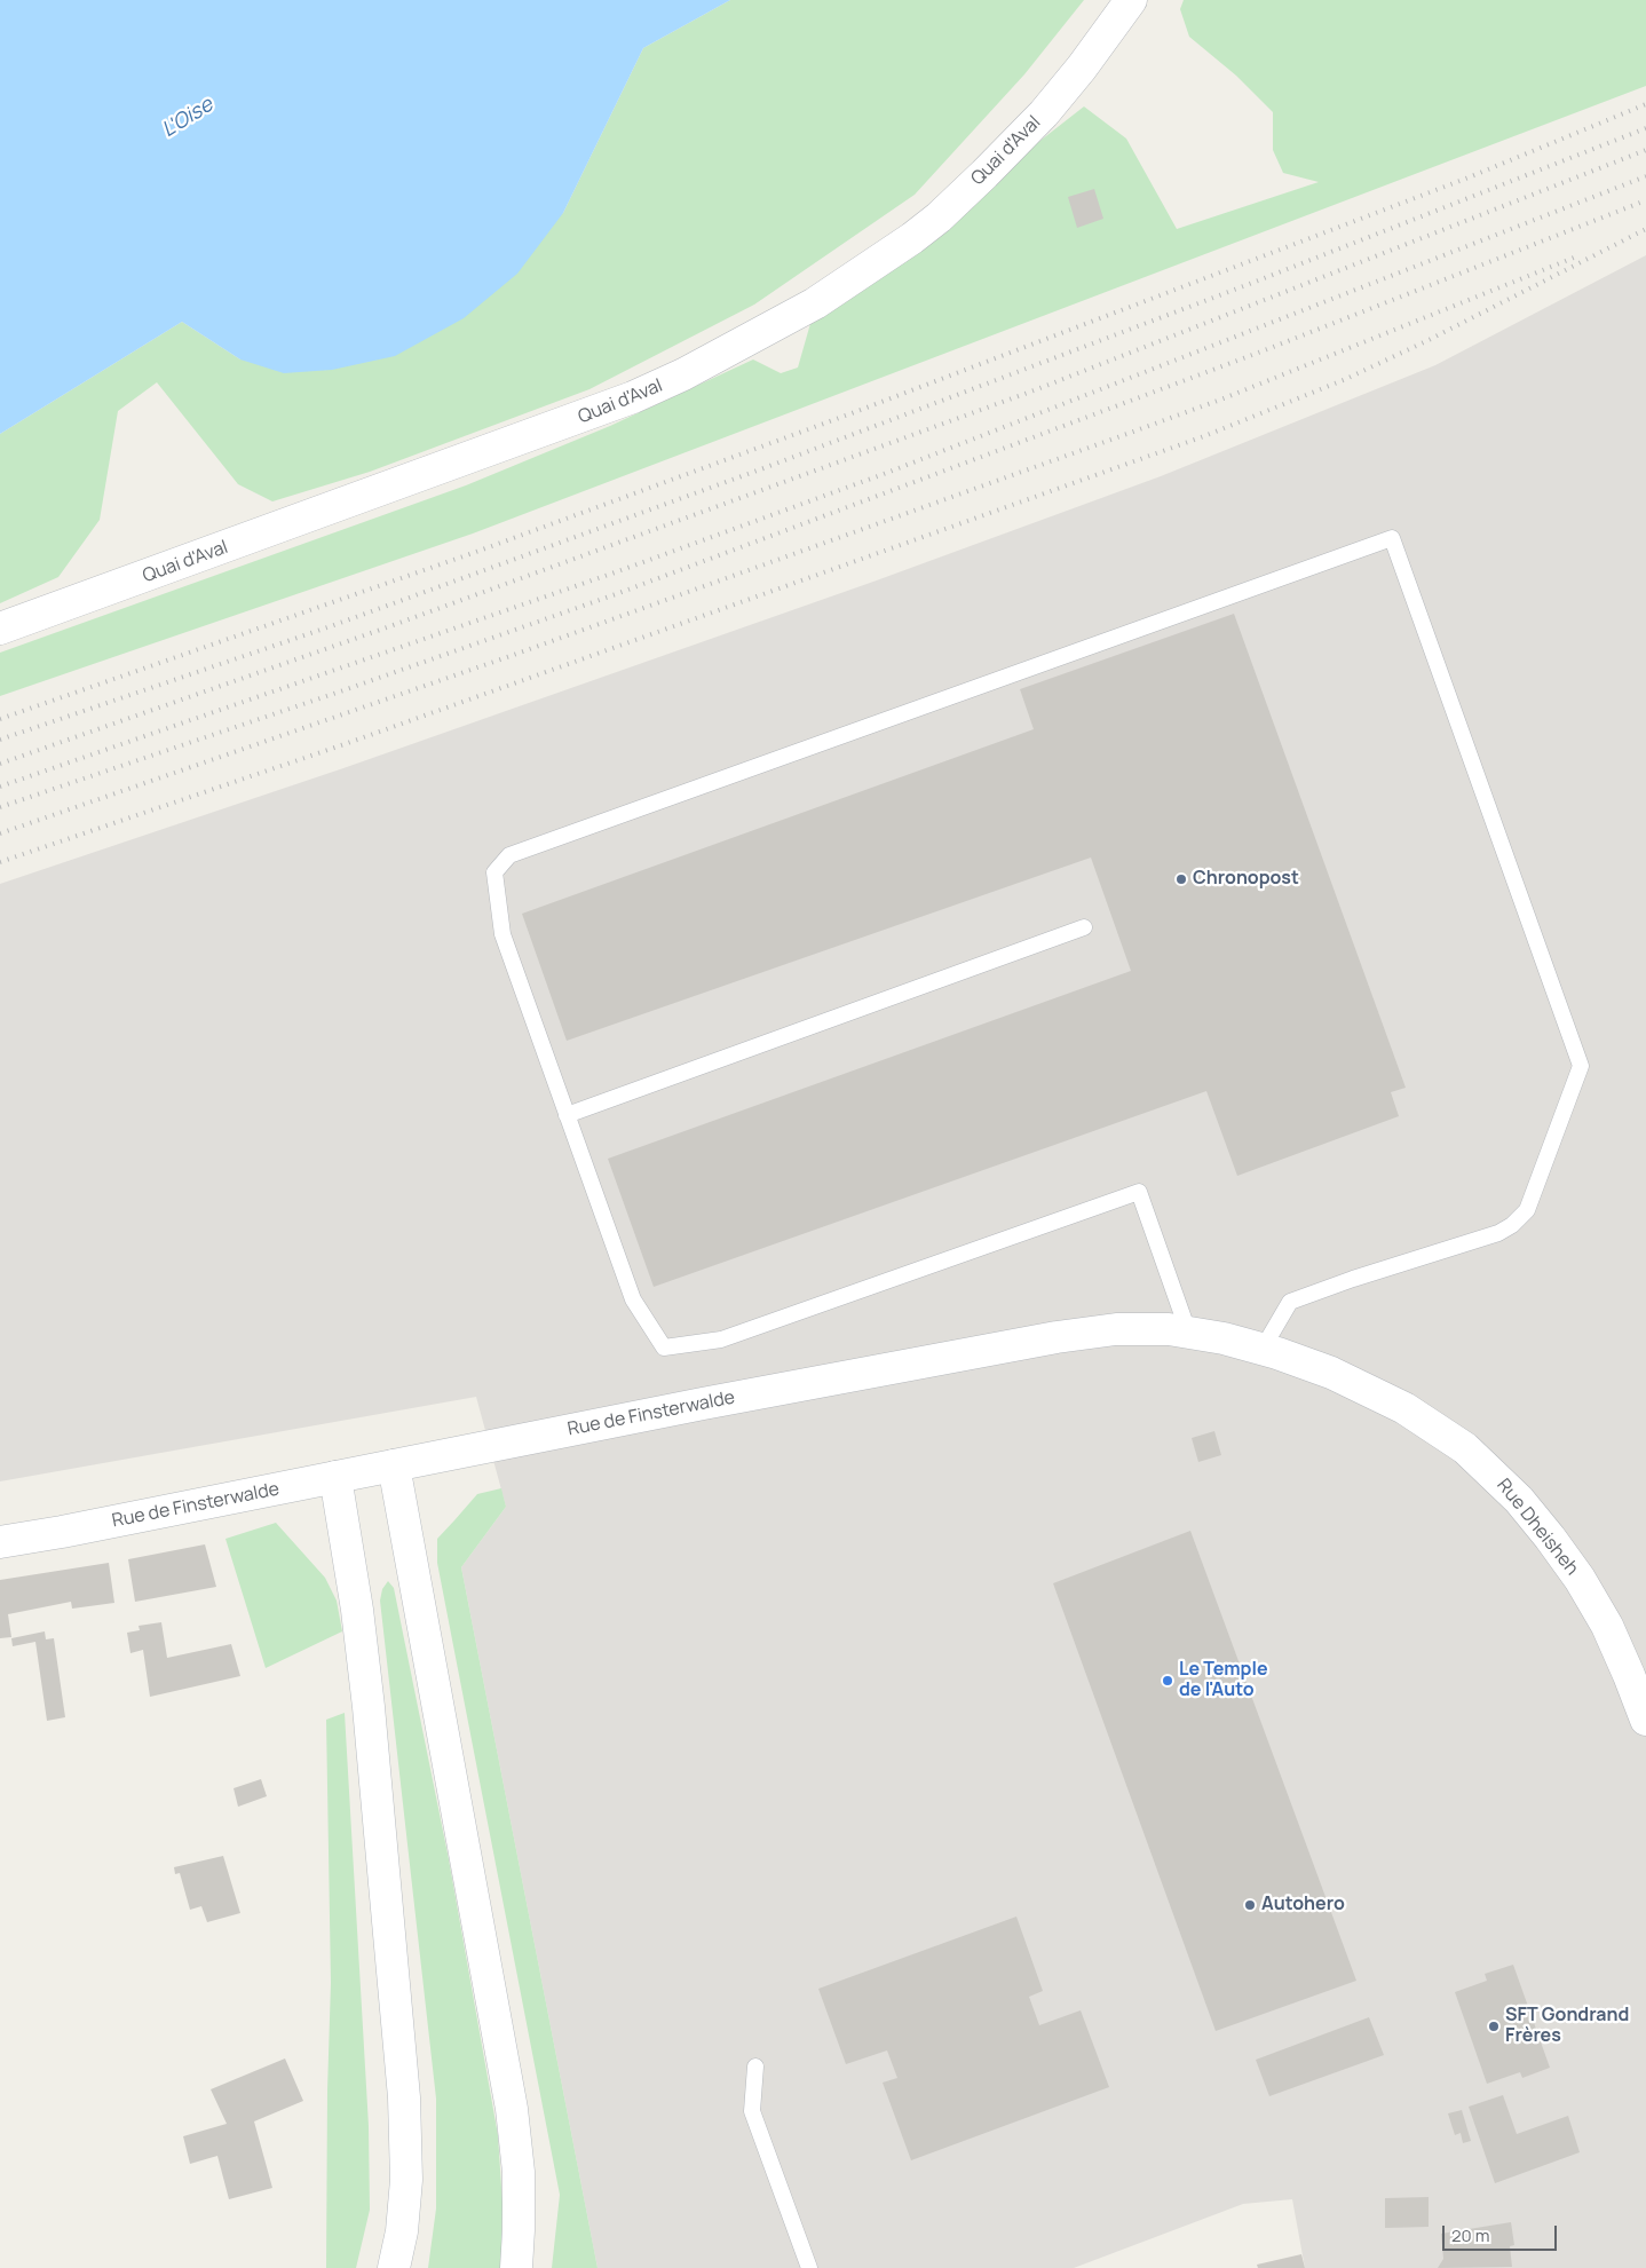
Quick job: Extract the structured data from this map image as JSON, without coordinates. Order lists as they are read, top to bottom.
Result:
{
  "streets": {
    "street": ["Quai d'Aval", "Rue de Finsterwalde", "Rue Dheisheh"]
  },
  "crossings": [
    ["Rue de Finsterwalde", "Rue Dheisheh"]
  ],
  "water": ["L'Oise"],
  "places": [
    "Chronopost",
    "Le Temple de l'Auto",
    "Autohero",
    "SFT Gondrand Frères"
  ],
  "scale_bar": "20 m"
}
